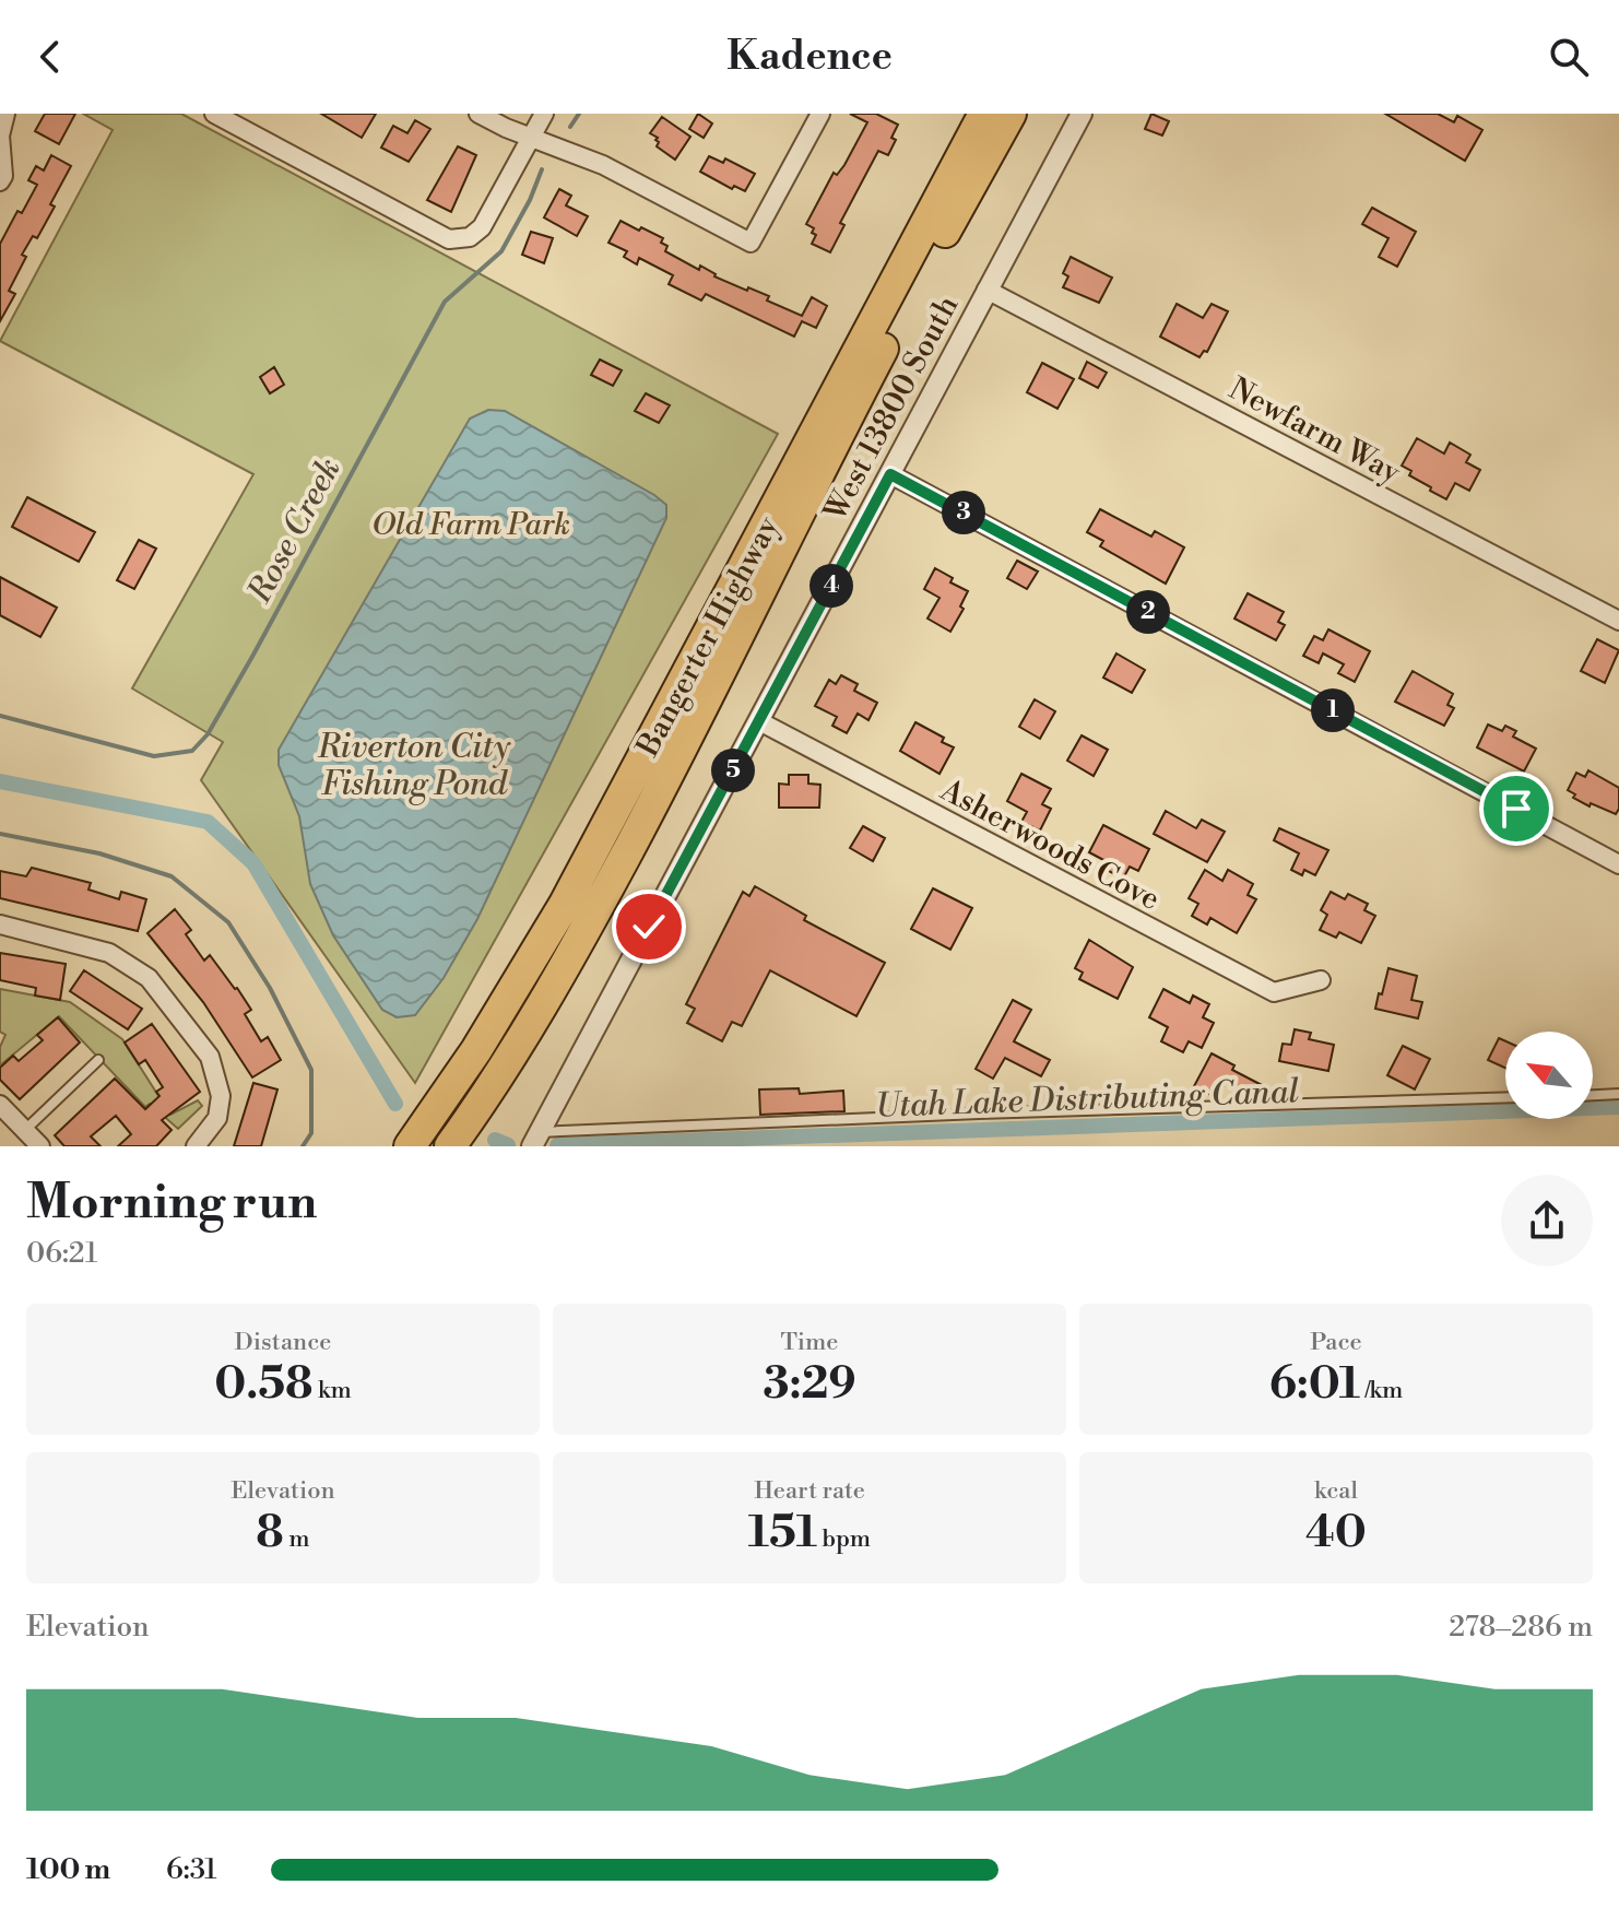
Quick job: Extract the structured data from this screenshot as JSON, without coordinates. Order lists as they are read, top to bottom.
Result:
{
  "streets": {
    "highway": ["Bangerter Highway"],
    "street": ["West 13800 South", "Newfarm Way", "Asherwoods Cove"]
  },
  "crossings": [
    ["West 13800 South", "Newfarm Way"],
    ["West 13800 South", "Asherwoods Cove"]
  ],
  "water": ["Rose Creek", "Riverton City Fishing Pond", "Utah Lake Distributing Canal"],
  "parks": ["Old Farm Park"],
  "north": "top left",
  "page": {
    "header": "Kadence",
    "pins": [
      "3",
      "4",
      "2",
      "1",
      "5"
    ],
    "heading": ["Morning run", "06:21"],
    "stats": [
      ["Distance", "0.58 km"],
      ["Time", "3:29"],
      ["Pace", "6:01 /km"],
      ["Elevation", "8 m"],
      ["Heart rate", "151 bpm"],
      ["kcal", "40"]
    ],
    "chart": ["Elevation", "278–286 m"],
    "list": [
      {
        "name": "100 m",
        "note": "6:31"
      }
    ]
  }
}
